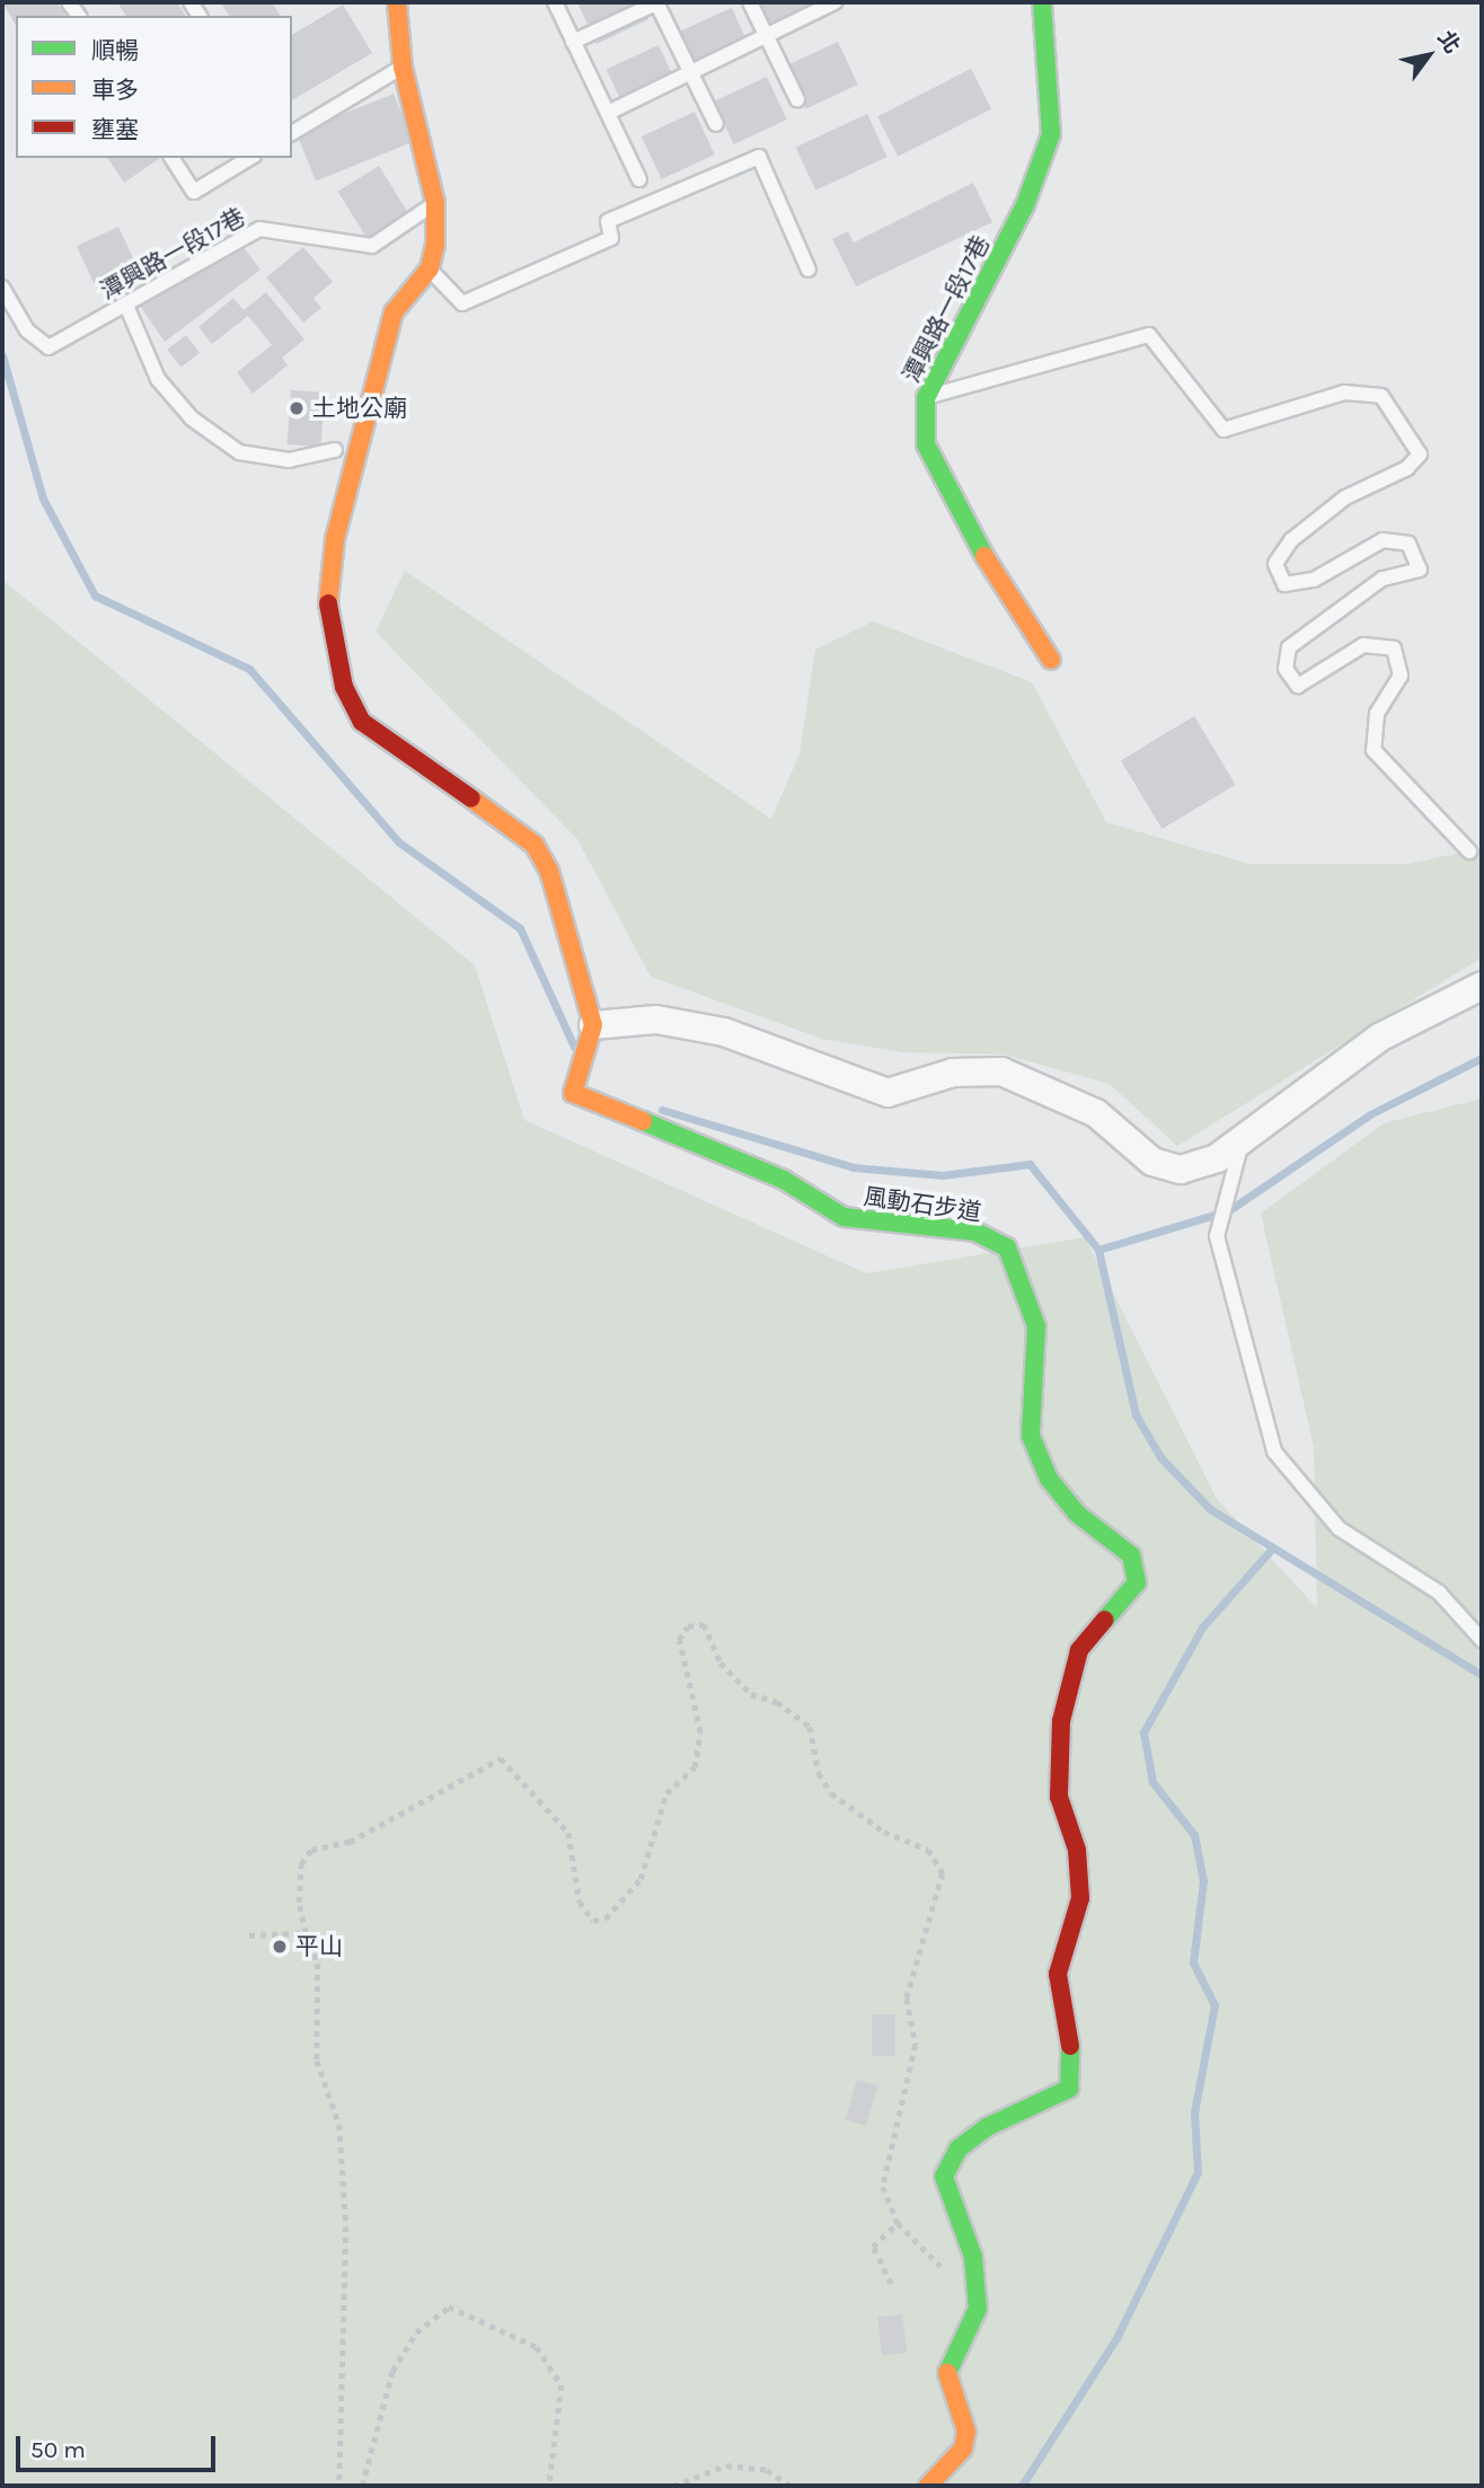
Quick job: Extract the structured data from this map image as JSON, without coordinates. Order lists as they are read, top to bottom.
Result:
{
  "streets": {
    "street": ["潭興路一段17巷", "風動石步道"]
  },
  "places": ["土地公廟", "平山"],
  "legend": ["順暢", "車多", "壅塞"],
  "scale_bar": "50 m",
  "north": "top right"
}
